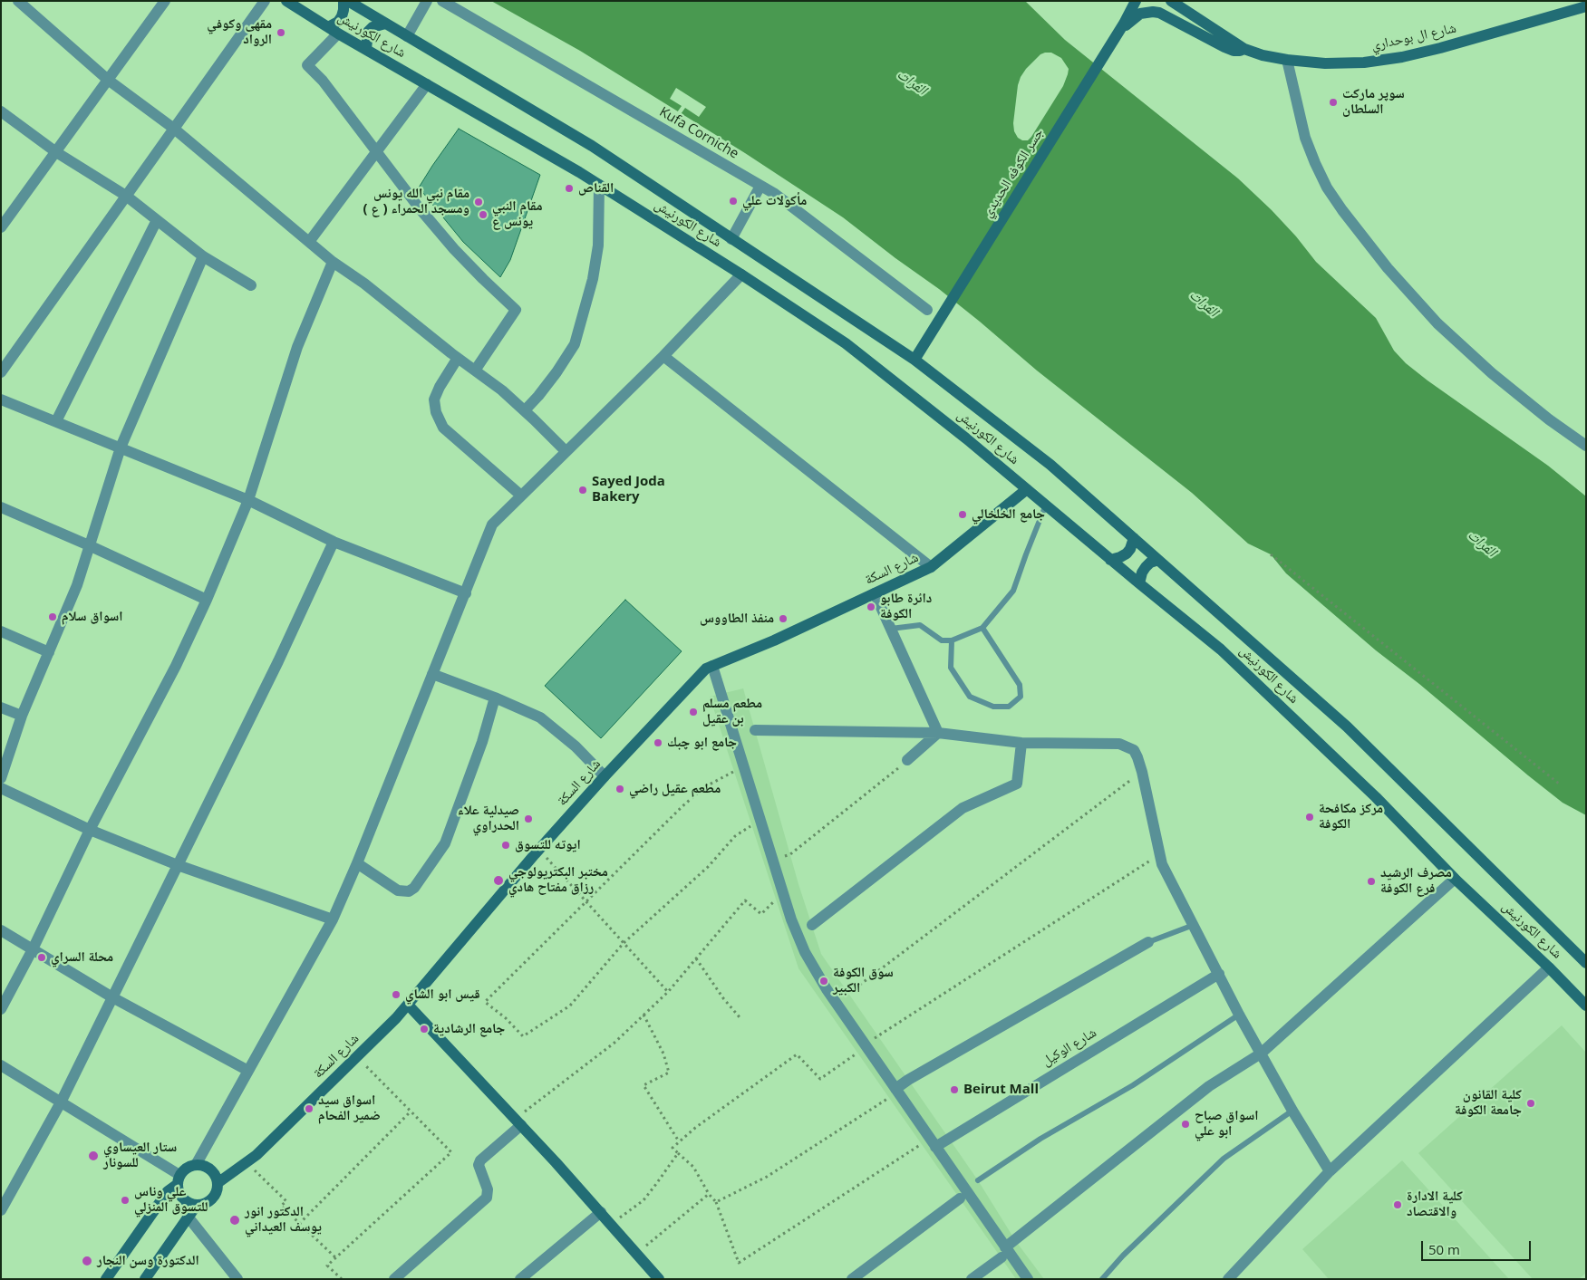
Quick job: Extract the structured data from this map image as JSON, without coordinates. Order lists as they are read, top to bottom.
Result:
{
  "streets": {
    "street": [
      "شارع الكورنيش",
      "شارع ال بوحداري",
      "Kufa Corniche",
      "جسر الکوفه الحديدي",
      "شارع السكة",
      "شارع الوكيل"
    ]
  },
  "crossings": [
    ["شارع الكورنيش", "جسر الکوفه الحديدي"],
    ["شارع الكورنيش", "شارع السكة"],
    ["شارع ال بوحداري", "جسر الکوفه الحديدي"]
  ],
  "water": ["الفرات"],
  "places": [
    "مقهى وكوفي الرواد",
    "سوپر ماركت السلطان",
    "القناص",
    "مأكولات علي",
    "مقام نبي الله يونس ( ع ) ومسجد الحمراء",
    "مقام النبي يونس ع",
    "Sayed Joda Bakery",
    "جامع الخلخالي",
    "دائرة طابو الكوفة",
    "اسواق سلام",
    "منفذ الطاووس",
    "مطعم مسلم بن عقيل",
    "جامع ابو چبك",
    "مطعم عقيل راضي",
    "مركز مكافحة الكوفة",
    "صيدلية علاء الحدراوي",
    "ايوته للتسوق",
    "مختبر البكتريولوجي رزاق مفتاح هادي",
    "مصرف الرشيد فرع الكوفة",
    "محلة السراي",
    "سوق الكوفة الكبير",
    "قيس ابو الشاي",
    "جامع الرشادية",
    "Beirut Mall",
    "كلية القانون جامعة الكوفة",
    "اسواق سيد ضمير الفحام",
    "اسواق صباح ابو علي",
    "ستار العيساوي للسونار",
    "علي وناس للتسوق المنزلي",
    "كلية الادارة والاقتصاد",
    "الدكتور انور يوسف العيداني",
    "الدكتورة وسن النجار"
  ],
  "scale_bar": "50 m"
}
